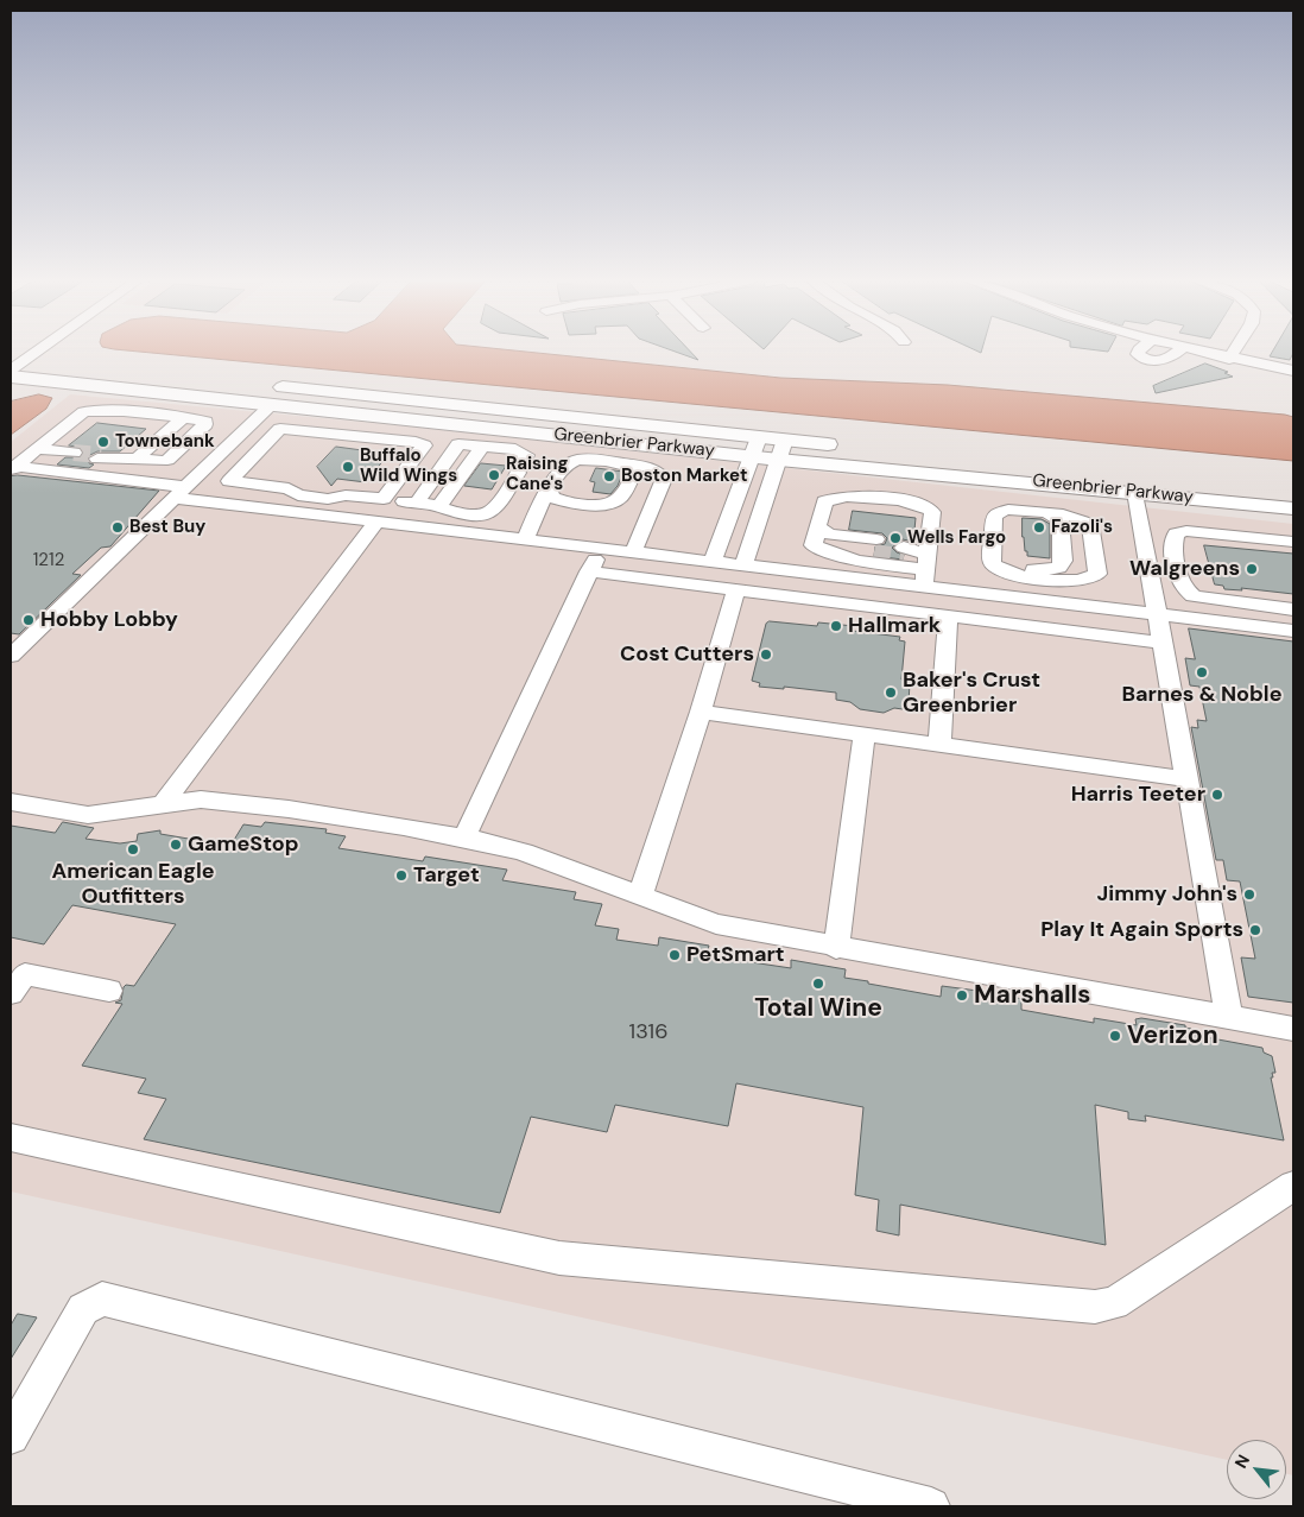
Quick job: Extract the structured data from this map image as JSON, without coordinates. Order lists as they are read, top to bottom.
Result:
{
  "streets": {
    "main road": ["Greenbrier Parkway"]
  },
  "places": [
    "Townebank",
    "Buffalo Wild Wings",
    "Raising Cane's",
    "Boston Market",
    "Best Buy",
    "Fazoli's",
    "Wells Fargo",
    "Walgreens",
    "Hobby Lobby",
    "Hallmark",
    "Cost Cutters",
    "Barnes & Noble",
    "Baker's Crust Greenbrier",
    "Harris Teeter",
    "GameStop",
    "American Eagle Outfitters",
    "Target",
    "Jimmy John's",
    "Play It Again Sports",
    "PetSmart",
    "Total Wine",
    "Marshalls",
    "Verizon"
  ],
  "house_numbers": ["1212", "1316"],
  "north": "top left"
}
